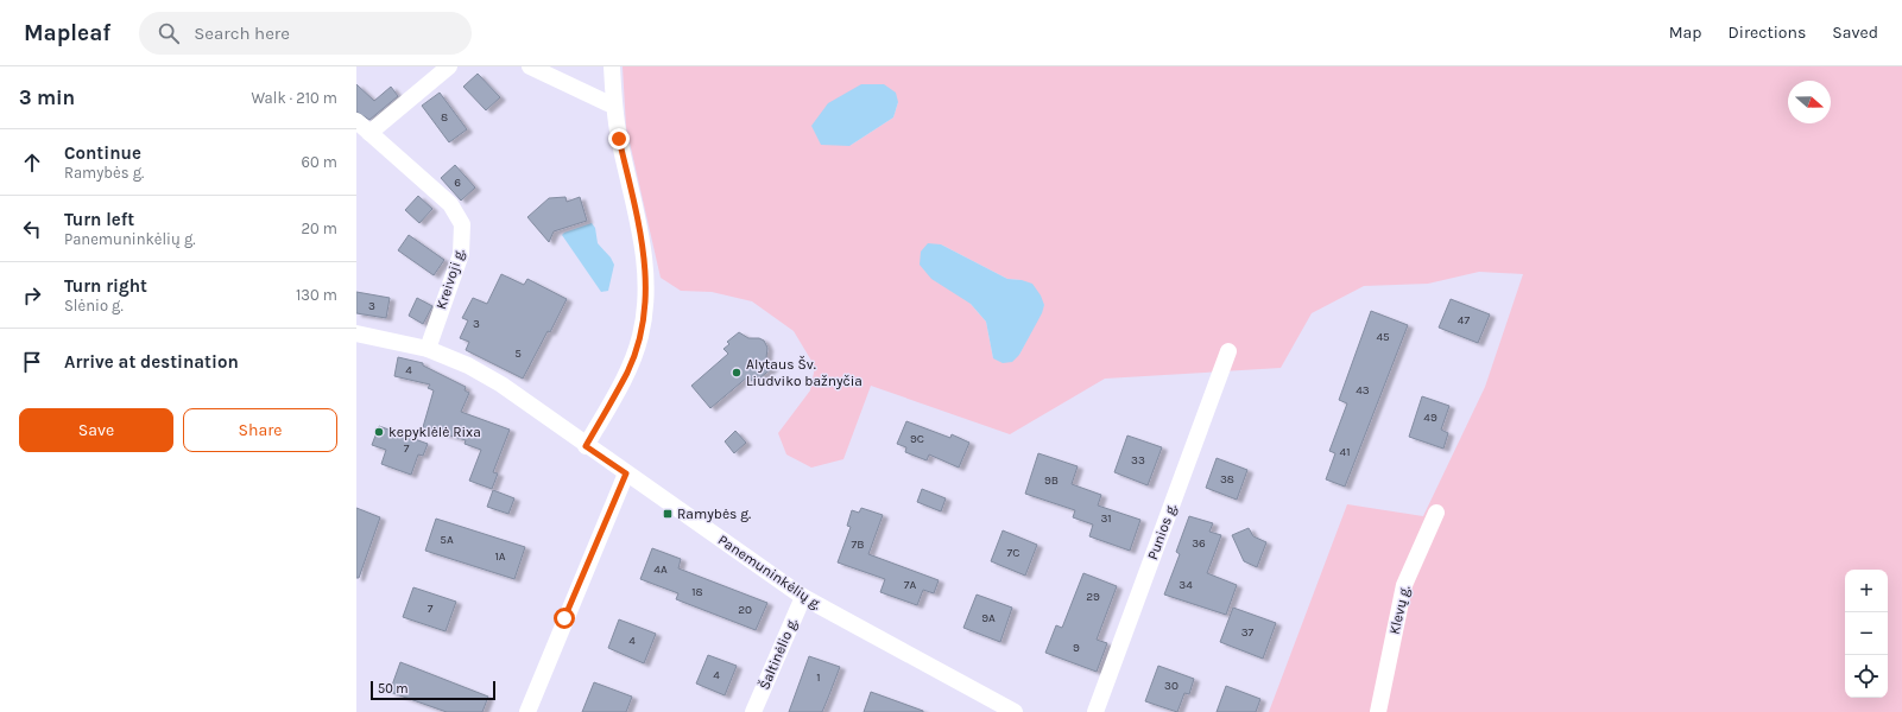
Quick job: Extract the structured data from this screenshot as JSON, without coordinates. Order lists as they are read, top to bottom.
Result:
{
  "streets": {
    "street": [
      "Kreivoji g.",
      "Punios g.",
      "Panemuninkėlių g.",
      "Klevų g.",
      "Šaltinėlio g."
    ]
  },
  "crossings": [
    ["Kreivoji g.", "Panemuninkėlių g."],
    ["Panemuninkėlių g.", "Šaltinėlio g."]
  ],
  "places": {
    "other": ["Alytaus Šv. Liudviko bažnyčia", "kepyklėlė Rixa"],
    "transit": ["Ramybės g."]
  },
  "house_numbers": [
    "8",
    "6",
    "3",
    "47",
    "3",
    "45",
    "5",
    "4",
    "43",
    "49",
    "9C",
    "7",
    "41",
    "33",
    "38",
    "9B",
    "31",
    "5A",
    "36",
    "7B",
    "7C",
    "1A",
    "4A",
    "7A",
    "34",
    "18",
    "29",
    "7",
    "20",
    "9A",
    "37",
    "4",
    "9",
    "4",
    "1",
    "30"
  ],
  "scale_bar": "50 m",
  "north": "right",
  "page": {
    "header": "Mapleaf",
    "search": "Search here",
    "nav": ["Map", "Directions", "Saved"],
    "heading": ["3 min", "Walk · 210 m"],
    "list": [
      ["Continue", "Ramybės g.", "60 m"],
      ["Turn left", "Panemuninkėlių g.", "20 m"],
      ["Turn right", "Slėnio g.", "130 m"],
      "Arrive at destination"
    ],
    "buttons": ["Save", "Share"],
    "map_buttons": ["+", "−"],
    "scale": "50 m"
  }
}
